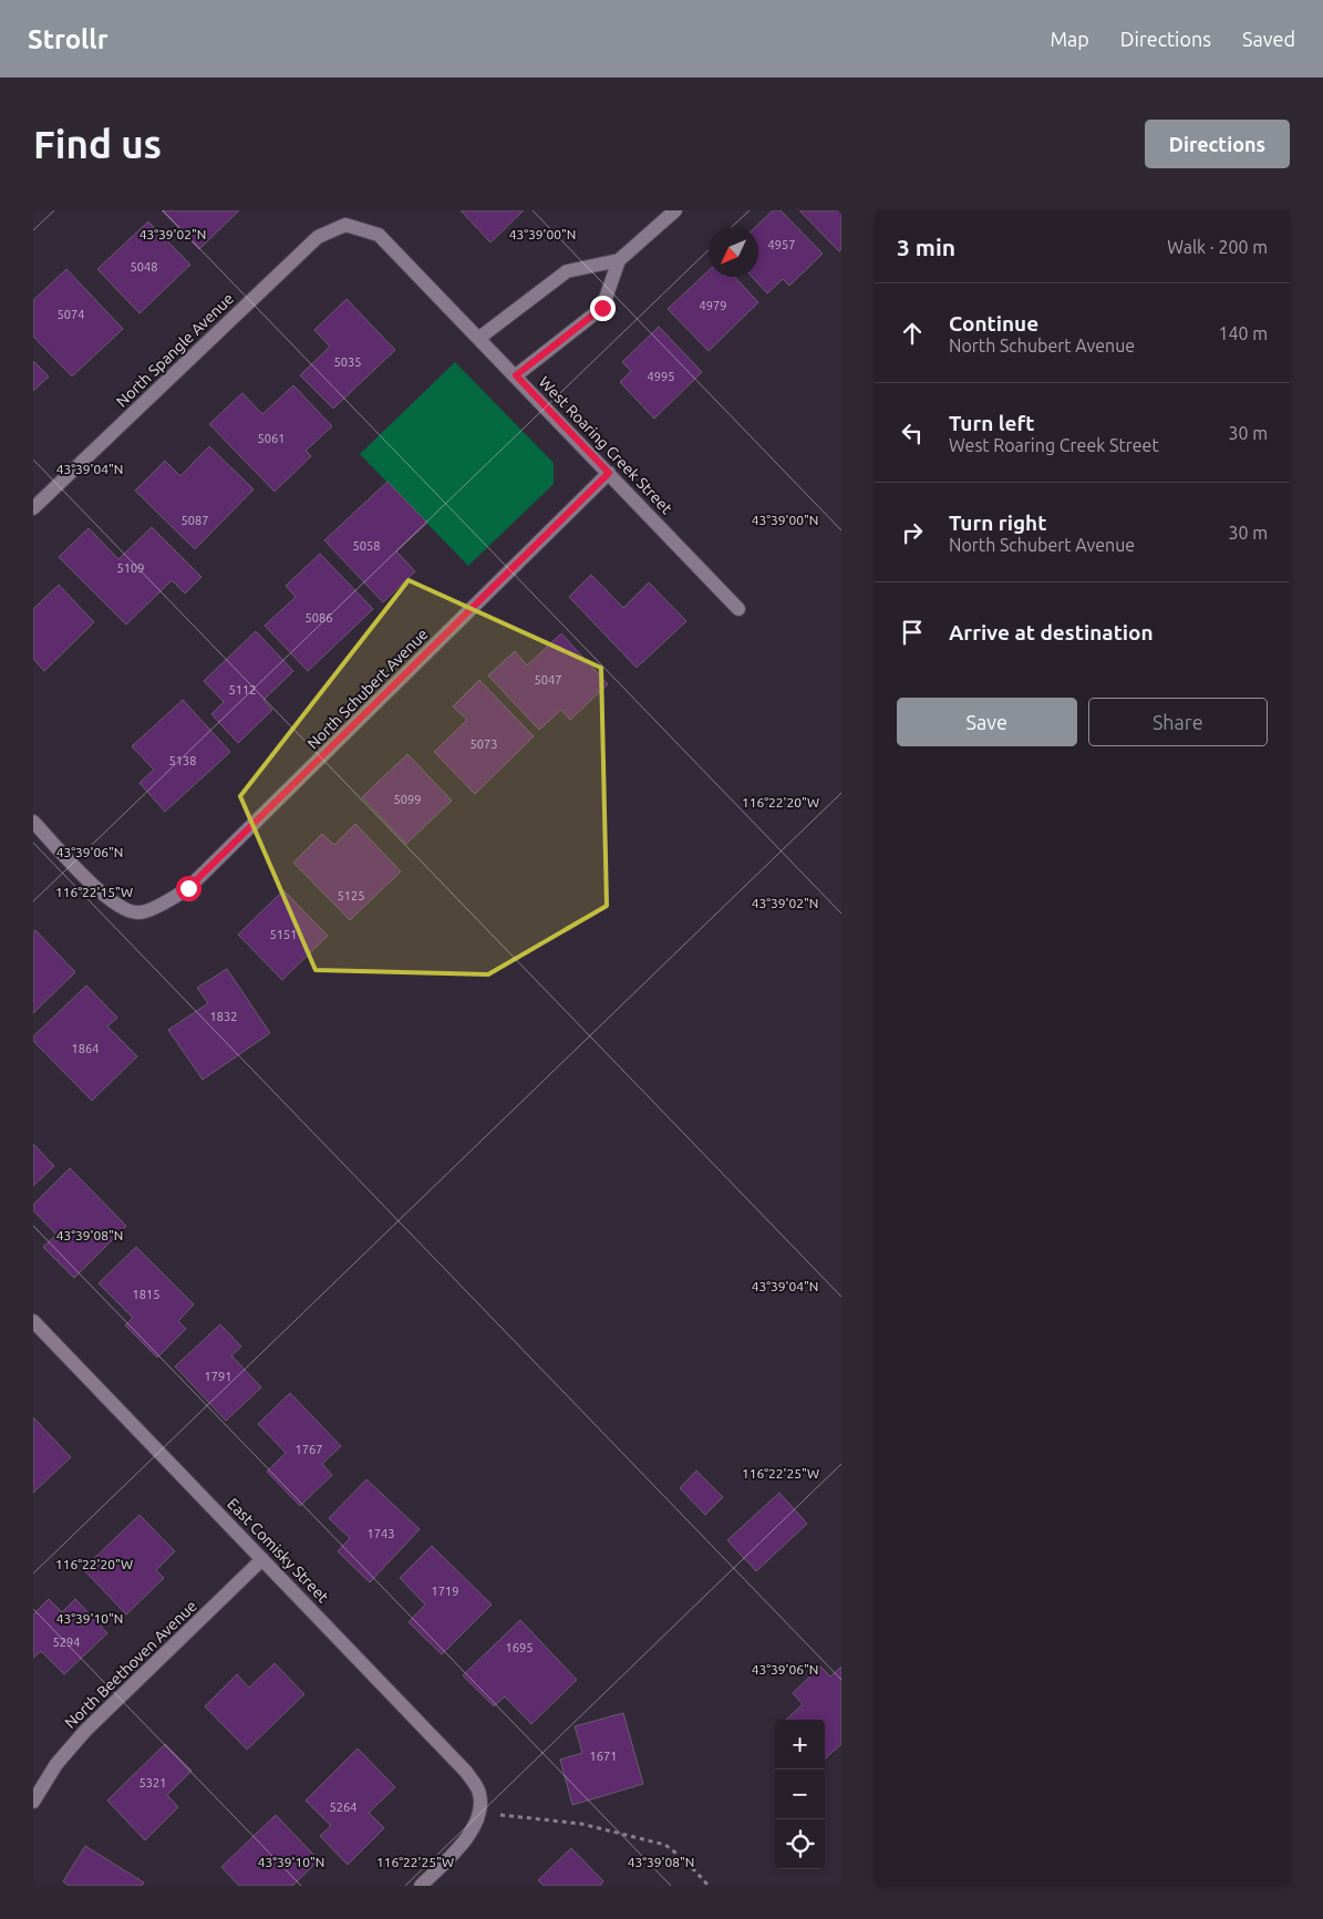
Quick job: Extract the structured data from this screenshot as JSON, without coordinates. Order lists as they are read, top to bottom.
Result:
{
  "streets": {
    "street": [
      "North Spangle Avenue",
      "West Roaring Creek Street",
      "North Schubert Avenue",
      "East Comisky Street",
      "North Beethoven Avenue"
    ]
  },
  "crossings": [
    ["North Spangle Avenue", "West Roaring Creek Street"],
    ["West Roaring Creek Street", "North Schubert Avenue"],
    ["East Comisky Street", "North Beethoven Avenue"]
  ],
  "house_numbers": [
    "4957",
    "5048",
    "4979",
    "5074",
    "5035",
    "4995",
    "5061",
    "5087",
    "5058",
    "5109",
    "5086",
    "5047",
    "5112",
    "5073",
    "5138",
    "5099",
    "5125",
    "5151",
    "1832",
    "1864",
    "1815",
    "1791",
    "1767",
    "1743",
    "1719",
    "5294",
    "1695",
    "1671",
    "5321",
    "5264"
  ],
  "north": "bottom left",
  "page": {
    "header": "Strollr",
    "nav": ["Map", "Directions", "Saved"],
    "buttons": [
      "Directions",
      ["Save", "Share"]
    ],
    "title": "Find us",
    "heading": ["3 min", "Walk · 200 m"],
    "list": [
      ["Continue", "North Schubert Avenue", "140 m"],
      ["Turn left", "West Roaring Creek Street", "30 m"],
      ["Turn right", "North Schubert Avenue", "30 m"],
      "Arrive at destination"
    ],
    "map_buttons": ["+", "−"]
  },
  "coordinates": [
    "43°39'02\"N",
    "43°39'00\"N",
    "43°39'04\"N",
    "116°22'20\"W",
    "43°39'06\"N",
    "116°22'15\"W",
    "43°39'08\"N",
    "116°22'25\"W",
    "43°39'10\"N"
  ]
}
